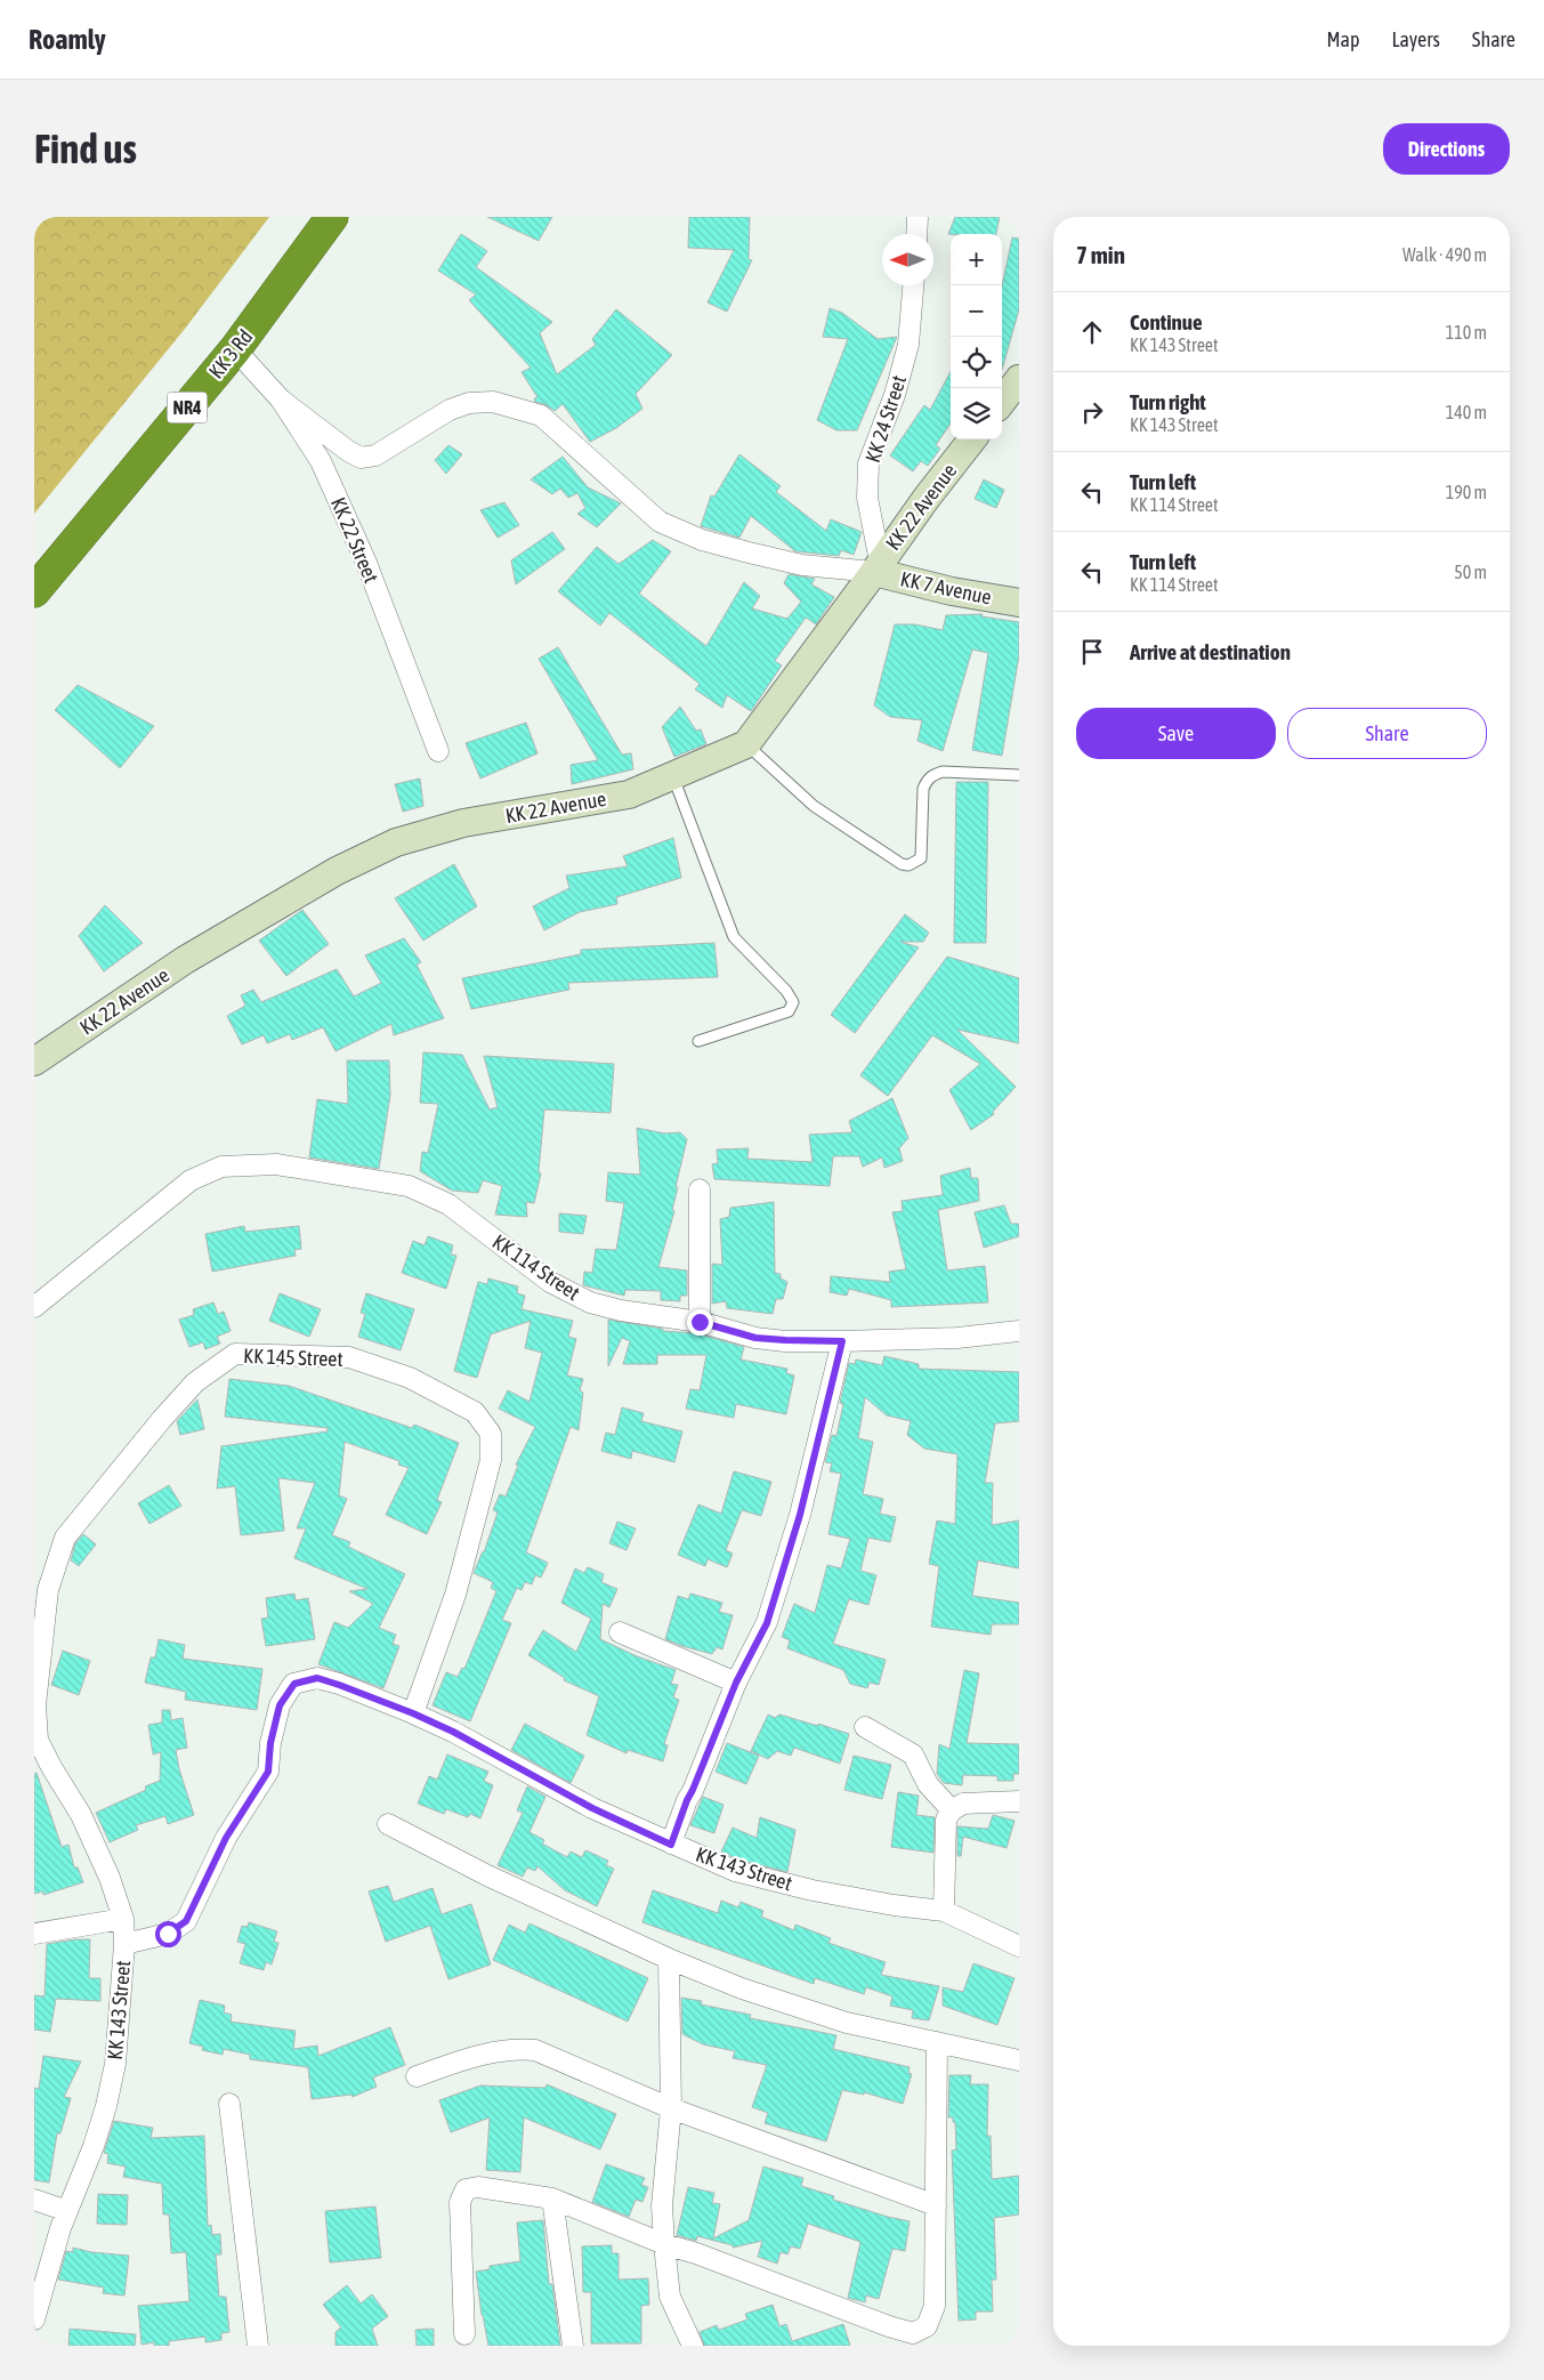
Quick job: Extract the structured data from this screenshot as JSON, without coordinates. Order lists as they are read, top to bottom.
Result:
{
  "streets": {
    "highway": ["KK 3 Rd", "NR4"],
    "street": [
      "KK 24 Street",
      "KK 22 Avenue",
      "KK 22 Street",
      "KK 7 Avenue",
      "KK 114 Street",
      "KK 145 Street",
      "KK 143 Street"
    ]
  },
  "crossings": [
    ["KK 3 Rd", "KK 22 Street"],
    ["KK 24 Street", "KK 22 Avenue"],
    ["KK 24 Street", "KK 7 Avenue"],
    ["KK 22 Avenue", "KK 7 Avenue"],
    ["KK 145 Street", "KK 143 Street"]
  ],
  "north": "left",
  "page": {
    "header": "Roamly",
    "nav": ["Map", "Layers", "Share"],
    "buttons": [
      "Directions",
      ["Save", "Share"]
    ],
    "title": "Find us",
    "heading": ["7 min", "Walk · 490 m"],
    "map_buttons": ["+", "−"],
    "list": [
      ["Continue", "KK 143 Street", "110 m"],
      ["Turn right", "KK 143 Street", "140 m"],
      ["Turn left", "KK 114 Street", "190 m"],
      ["Turn left", "KK 114 Street", "50 m"],
      "Arrive at destination"
    ]
  }
}
